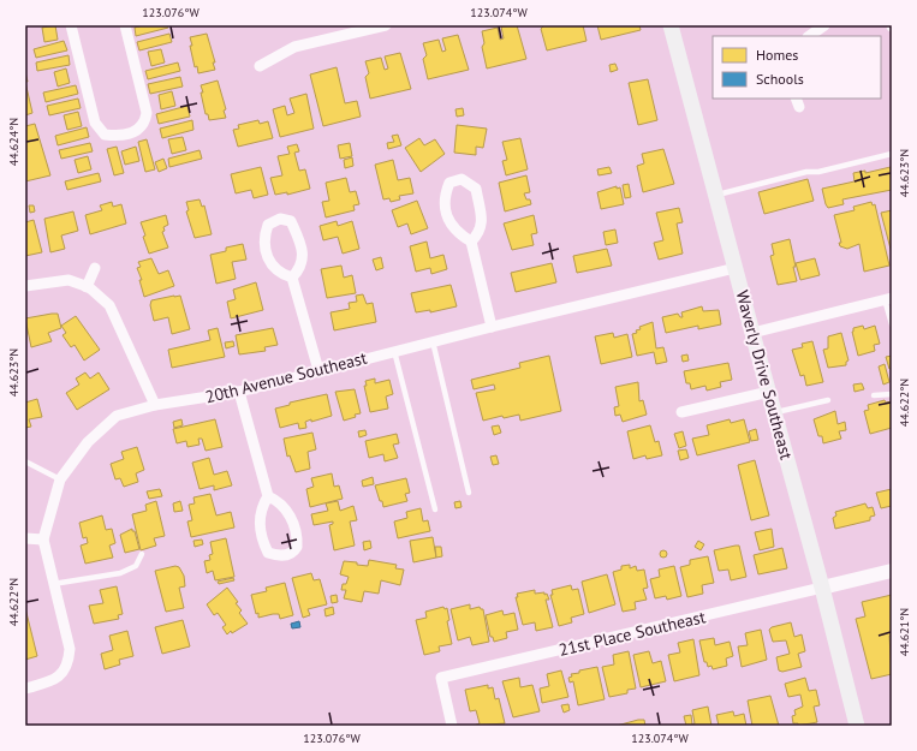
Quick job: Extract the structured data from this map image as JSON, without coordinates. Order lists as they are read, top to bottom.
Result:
{
  "streets": {
    "main road": ["Waverly Drive Southeast"],
    "street": ["20th Avenue Southeast", "21st Place Southeast"]
  },
  "crossings": [
    ["Waverly Drive Southeast", "20th Avenue Southeast"],
    ["Waverly Drive Southeast", "21st Place Southeast"]
  ],
  "legend": ["Homes", "Schools"],
  "coordinates": [
    "123.076°W",
    "123.074°W",
    "44.624°N",
    "44.623°N",
    "44.622°N",
    "44.621°N"
  ]
}
